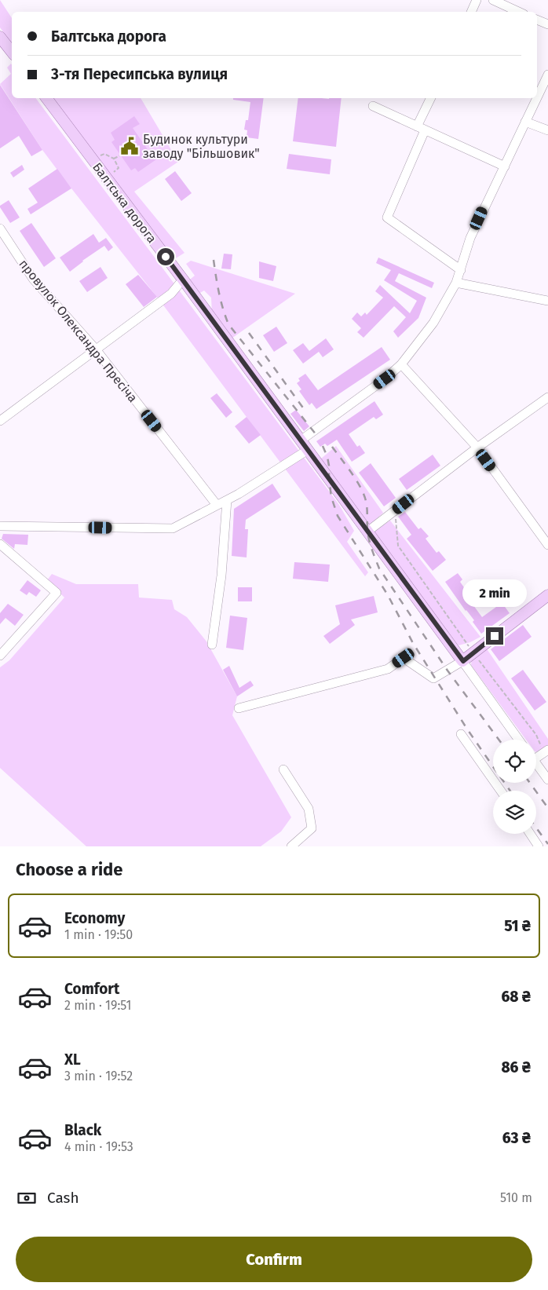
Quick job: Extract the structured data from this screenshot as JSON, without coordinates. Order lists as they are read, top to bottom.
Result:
{
  "streets": {
    "main road": ["Балтська дорога"],
    "street": ["провулок Олександра Пресіча"]
  },
  "places": {
    "public building": ["Будинок культури заводу \"Більшовик\""]
  },
  "page": {
    "banner": ["Балтська дорога", "3-тя Пересипська вулиця"],
    "bubble": "2 min",
    "heading": "Choose a ride",
    "list": [
      {
        "name": "Economy",
        "note": "1 min · 19:50",
        "value": "51 ₴"
      },
      {
        "name": "Comfort",
        "note": "2 min · 19:51",
        "value": "68 ₴"
      },
      {
        "name": "XL",
        "note": "3 min · 19:52",
        "value": "86 ₴"
      },
      {
        "name": "Black",
        "note": "4 min · 19:53",
        "value": "63 ₴"
      }
    ],
    "pay": ["Cash", "510 m"],
    "buttons": "Confirm"
  }
}
